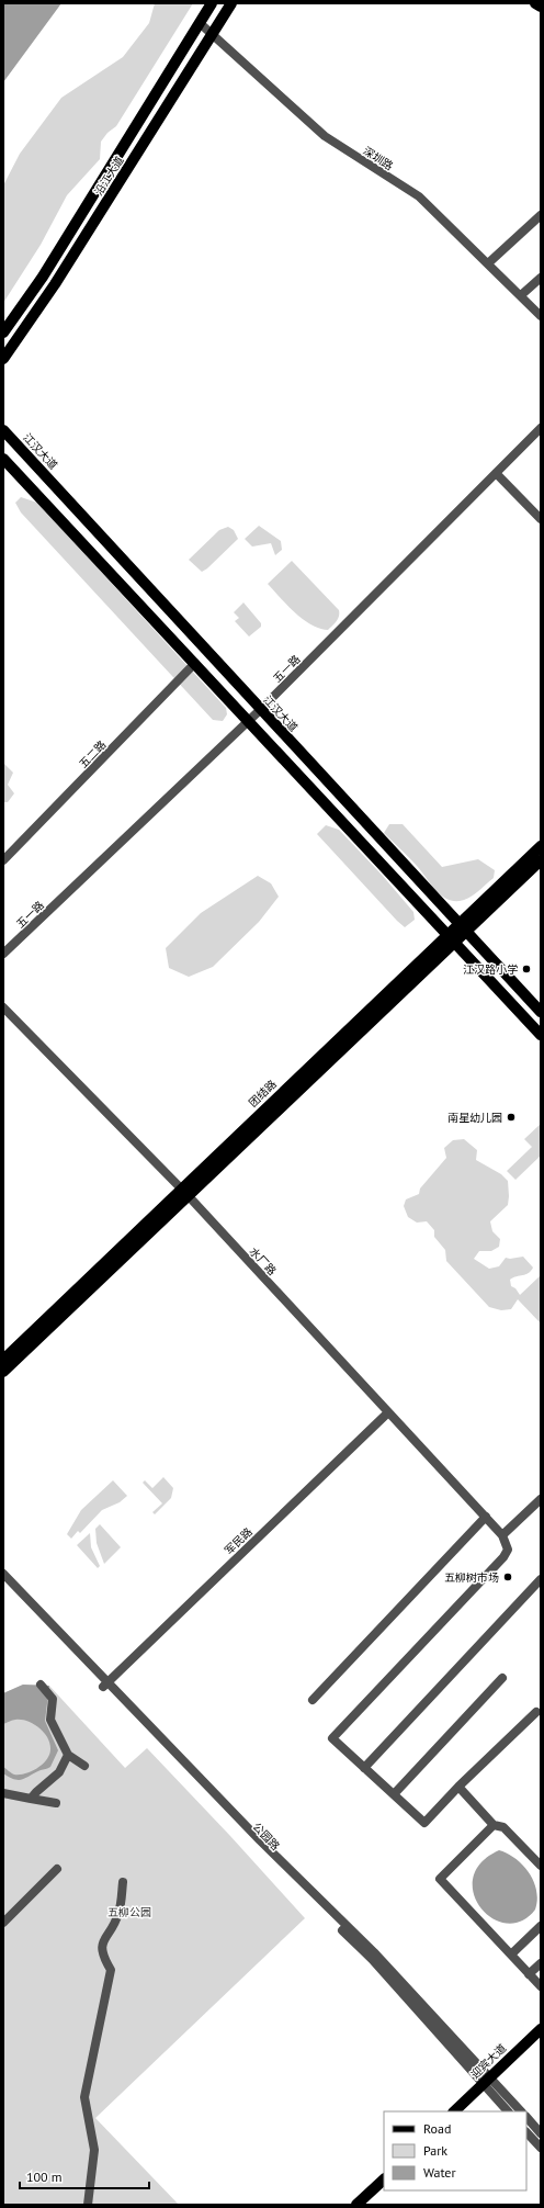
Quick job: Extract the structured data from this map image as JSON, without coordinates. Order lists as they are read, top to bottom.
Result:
{
  "streets": {
    "main road": [
      "沿江大道",
      "江汉大道",
      "团结路",
      "迎宾大道"
    ],
    "street": [
      "深圳路",
      "五一路",
      "五二路",
      "水厂路",
      "军民路"
    ]
  },
  "crossings": [
    ["深圳路", "沿江大道"],
    ["江汉大道", "五一路"],
    ["江汉大道", "团结路"],
    ["团结路", "水厂路"],
    ["水厂路", "军民路"]
  ],
  "parks": ["五柳公园"],
  "places": ["江汉路小学", "南星幼儿园", "五柳树市场"],
  "legend": ["Road", "Park", "Water"],
  "scale_bar": "100 m"
}
